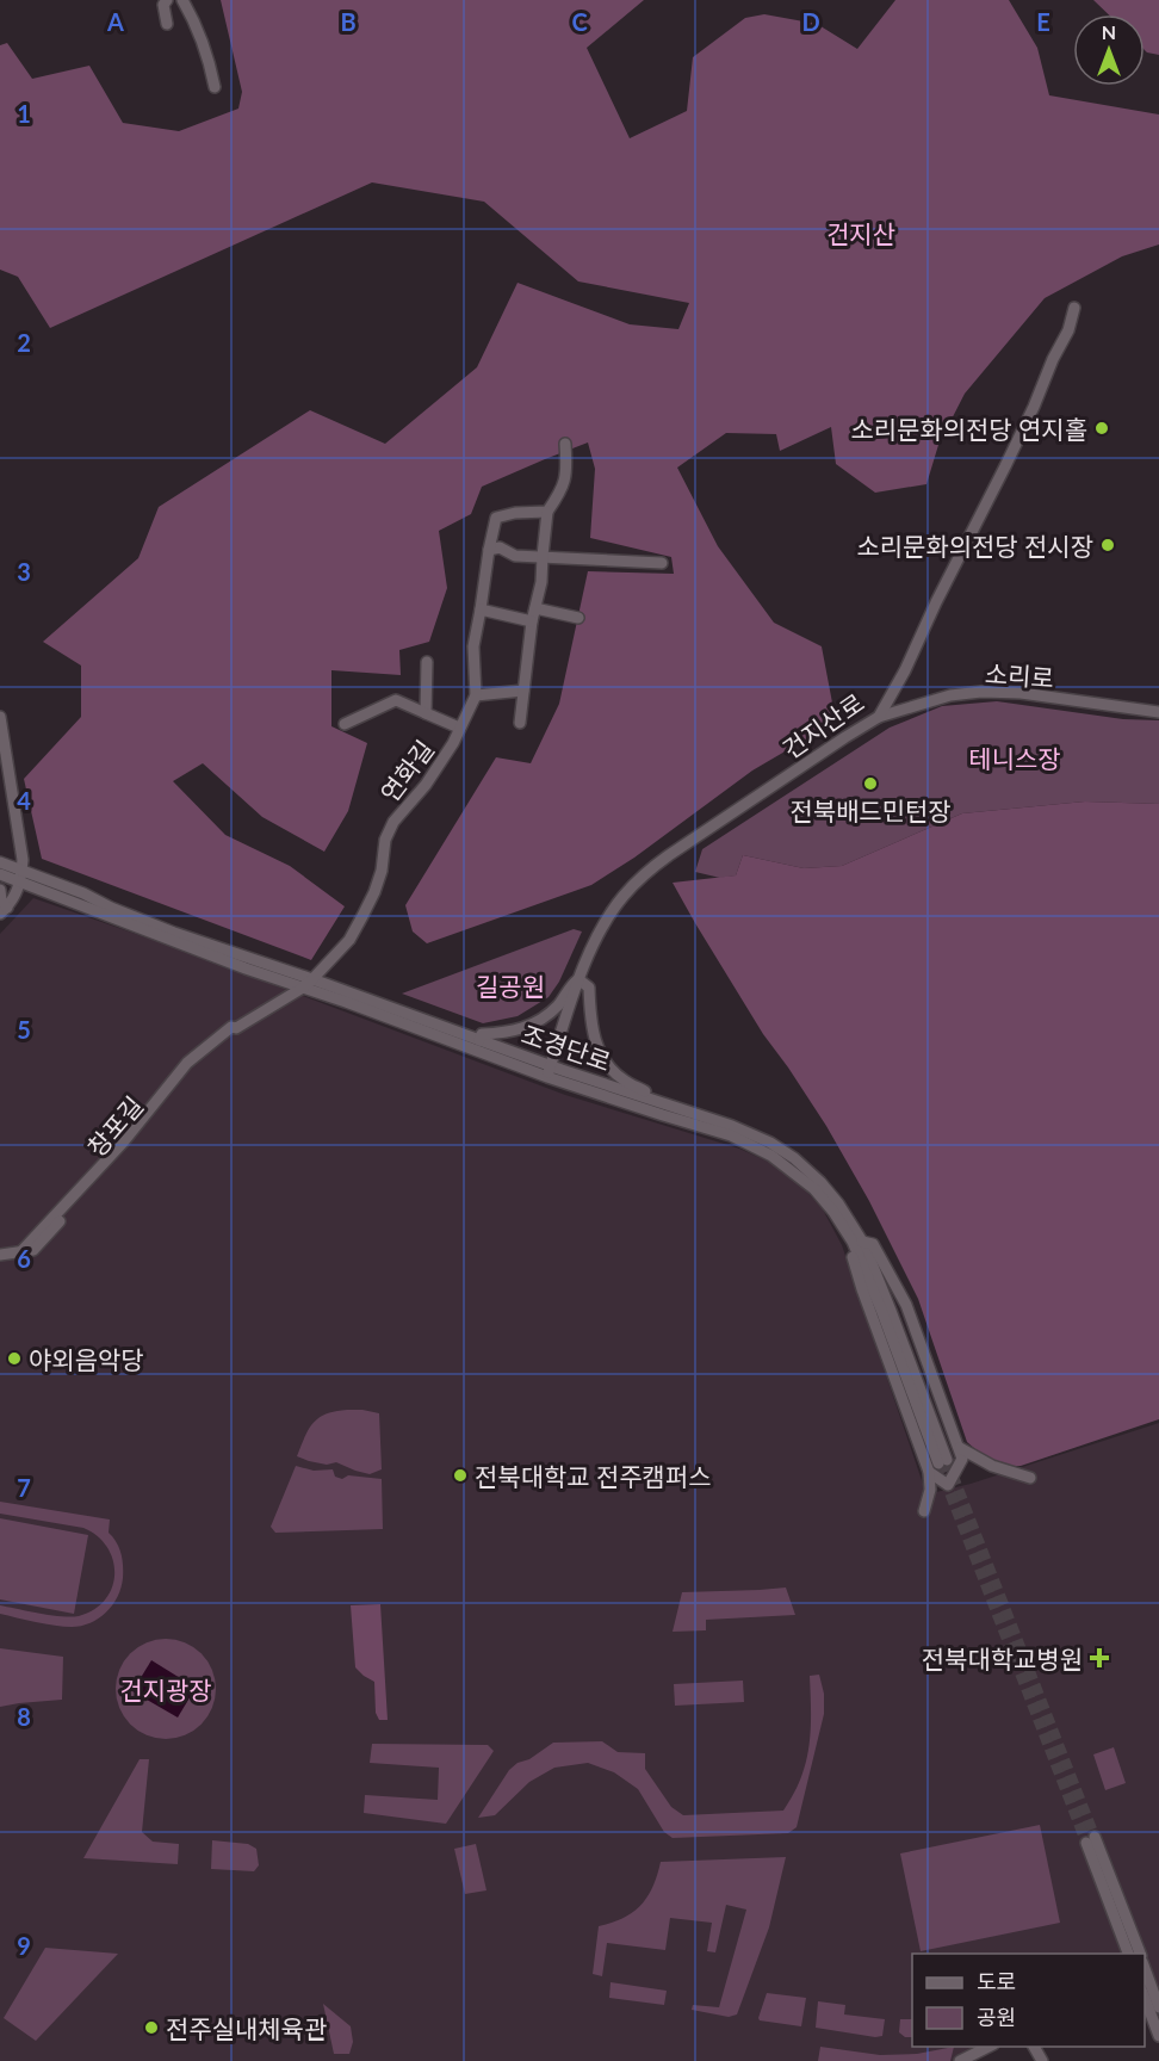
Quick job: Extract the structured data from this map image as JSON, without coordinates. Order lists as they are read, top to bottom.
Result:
{
  "streets": {
    "street": [
      "소리로",
      "건지산로",
      "연화길",
      "조경단로",
      "창포길"
    ]
  },
  "crossings": [
    ["소리로", "건지산로"],
    ["건지산로", "조경단로"],
    ["연화길", "조경단로"],
    ["연화길", "창포길"],
    ["조경단로", "창포길"]
  ],
  "parks": [
    "건지산",
    "테니스장",
    "길공원",
    "건지광장"
  ],
  "places": {
    "other": [
      "소리문화의전당 연지홀",
      "소리문화의전당 전시장",
      "전북배드민턴장",
      "야외음악당",
      "전북대학교 전주캠퍼스",
      "전주실내체육관"
    ],
    "health": ["전북대학교병원"]
  },
  "legend": ["도로", "공원"],
  "north": "top",
  "grid": {
    "columns": [
      "A",
      "B",
      "C",
      "D",
      "E"
    ],
    "rows": [
      "1",
      "2",
      "3",
      "4",
      "5",
      "6",
      "7",
      "8",
      "9"
    ]
  }
}
